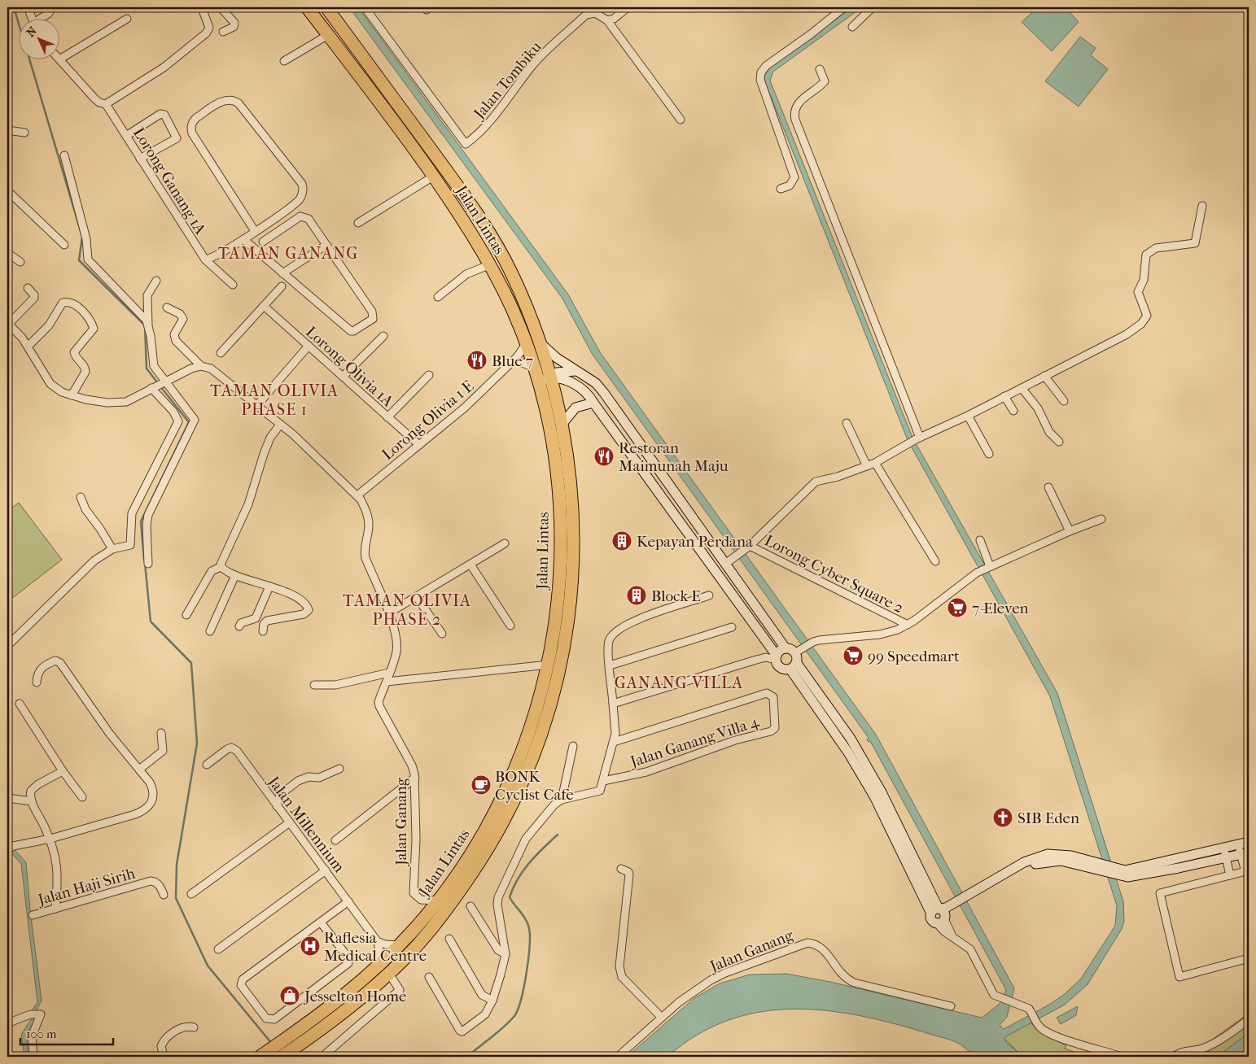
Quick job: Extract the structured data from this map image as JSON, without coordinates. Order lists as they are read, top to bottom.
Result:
{
  "streets": {
    "highway": ["Jalan Lintas"],
    "street": [
      "Jalan Tombiku",
      "Lorong Ganang 1A",
      "Lorong Olivia 1A",
      "Lorong Olivia 1 E",
      "Lorong Cyber Square 2",
      "Jalan Ganang Villa 4",
      "Jalan Ganang",
      "Jalan Millennium",
      "Jalan Haji Sirih"
    ]
  },
  "crossings": [
    ["Jalan Lintas", "Lorong Olivia 1 E"],
    ["Jalan Lintas", "Jalan Ganang"],
    ["Lorong Olivia 1A", "Lorong Olivia 1 E"],
    ["Lorong Olivia 1 E", "Jalan Ganang"]
  ],
  "districts": [
    "TAMAN GANANG",
    "TAMAN OLIVIA PHASE 1",
    "TAMAN OLIVIA PHASE 2",
    "GANANG VILLA"
  ],
  "places": {
    "restaurant": ["Blue 7", "Restoran Maimunah Maju"],
    "building": ["Kepayan Perdana", "Block E"],
    "supermarket": ["7-Eleven", "99 Speedmart"],
    "cafe": ["BONK Cyclist Cafe"],
    "church": ["SIB Eden"],
    "hospital": ["Raflesia Medical Centre"],
    "shop": ["Jesselton Home"]
  },
  "scale_bar": "100 m",
  "north": "top left"
}
